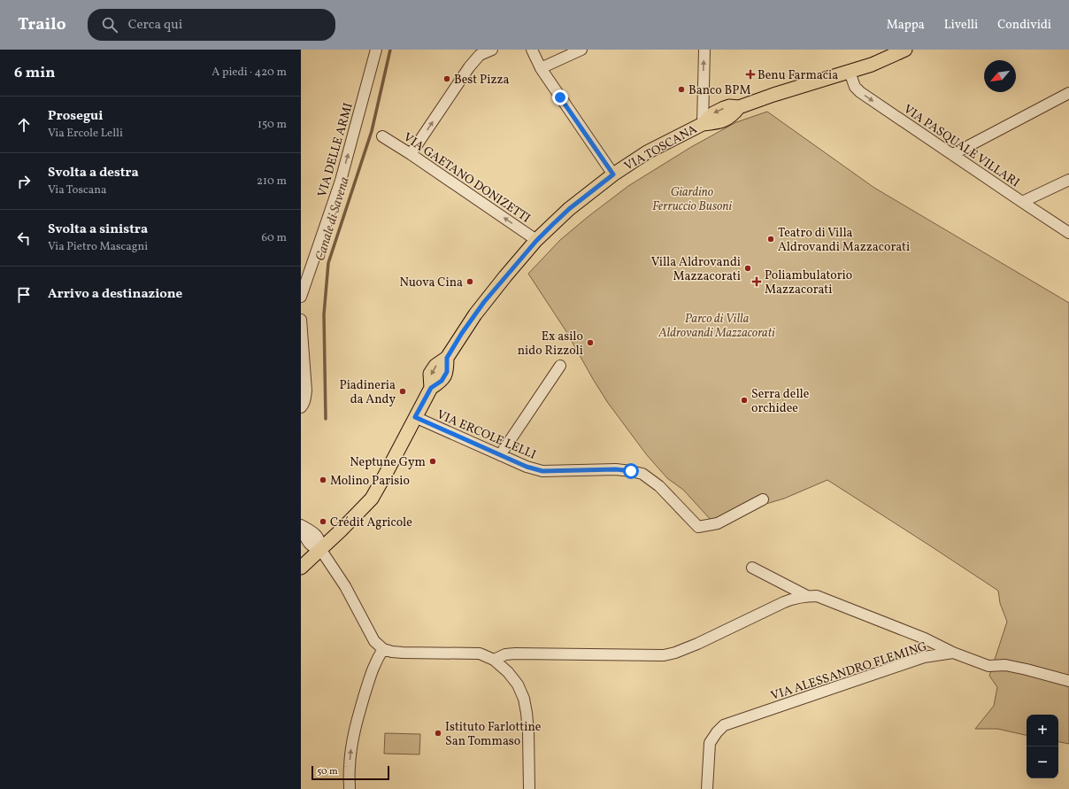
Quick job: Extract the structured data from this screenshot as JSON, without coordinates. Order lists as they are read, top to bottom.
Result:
{
  "streets": {
    "main road": ["VIA TOSCANA"],
    "street": [
      "VIA PASQUALE VILLARI",
      "VIA DELLE ARMI",
      "VIA GAETANO DONIZETTI",
      "VIA ERCOLE LELLI",
      "VIA ALESSANDRO FLEMING"
    ]
  },
  "crossings": [
    ["VIA PASQUALE VILLARI", "VIA TOSCANA"],
    ["VIA TOSCANA", "VIA GAETANO DONIZETTI"],
    ["VIA TOSCANA", "VIA ERCOLE LELLI"]
  ],
  "one_way": ["VIA PASQUALE VILLARI", "VIA GAETANO DONIZETTI"],
  "water": ["Canale di Savena"],
  "parks": ["Giardino Ferruccio Busoni", "Parco di Villa Aldrovandi Mazzacorati"],
  "places": {
    "health": ["Benu Farmacia", "Poliambulatorio Mazzacorati"],
    "other": [
      "Best Pizza",
      "Banco BPM",
      "Teatro di Villa Aldrovandi Mazzacorati",
      "Villa Aldrovandi Mazzacorati",
      "Nuova Cina",
      "Ex asilo nido Rizzoli",
      "Piadineria da Andy",
      "Serra delle orchidee",
      "Neptune Gym",
      "Molino Parisio",
      "Crédit Agricole",
      "Istituto Farlottine San Tommaso"
    ]
  },
  "scale_bar": "50 m",
  "north": "bottom left",
  "page": {
    "header": "Trailo",
    "search": "Cerca qui",
    "nav": ["Mappa", "Livelli", "Condividi"],
    "heading": ["6 min", "A piedi · 420 m"],
    "list": [
      ["Prosegui", "Via Ercole Lelli", "150 m"],
      ["Svolta a destra", "Via Toscana", "210 m"],
      ["Svolta a sinistra", "Via Pietro Mascagni", "60 m"],
      "Arrivo a destinazione"
    ],
    "map_buttons": ["+", "−"],
    "scale": "50 m"
  }
}
